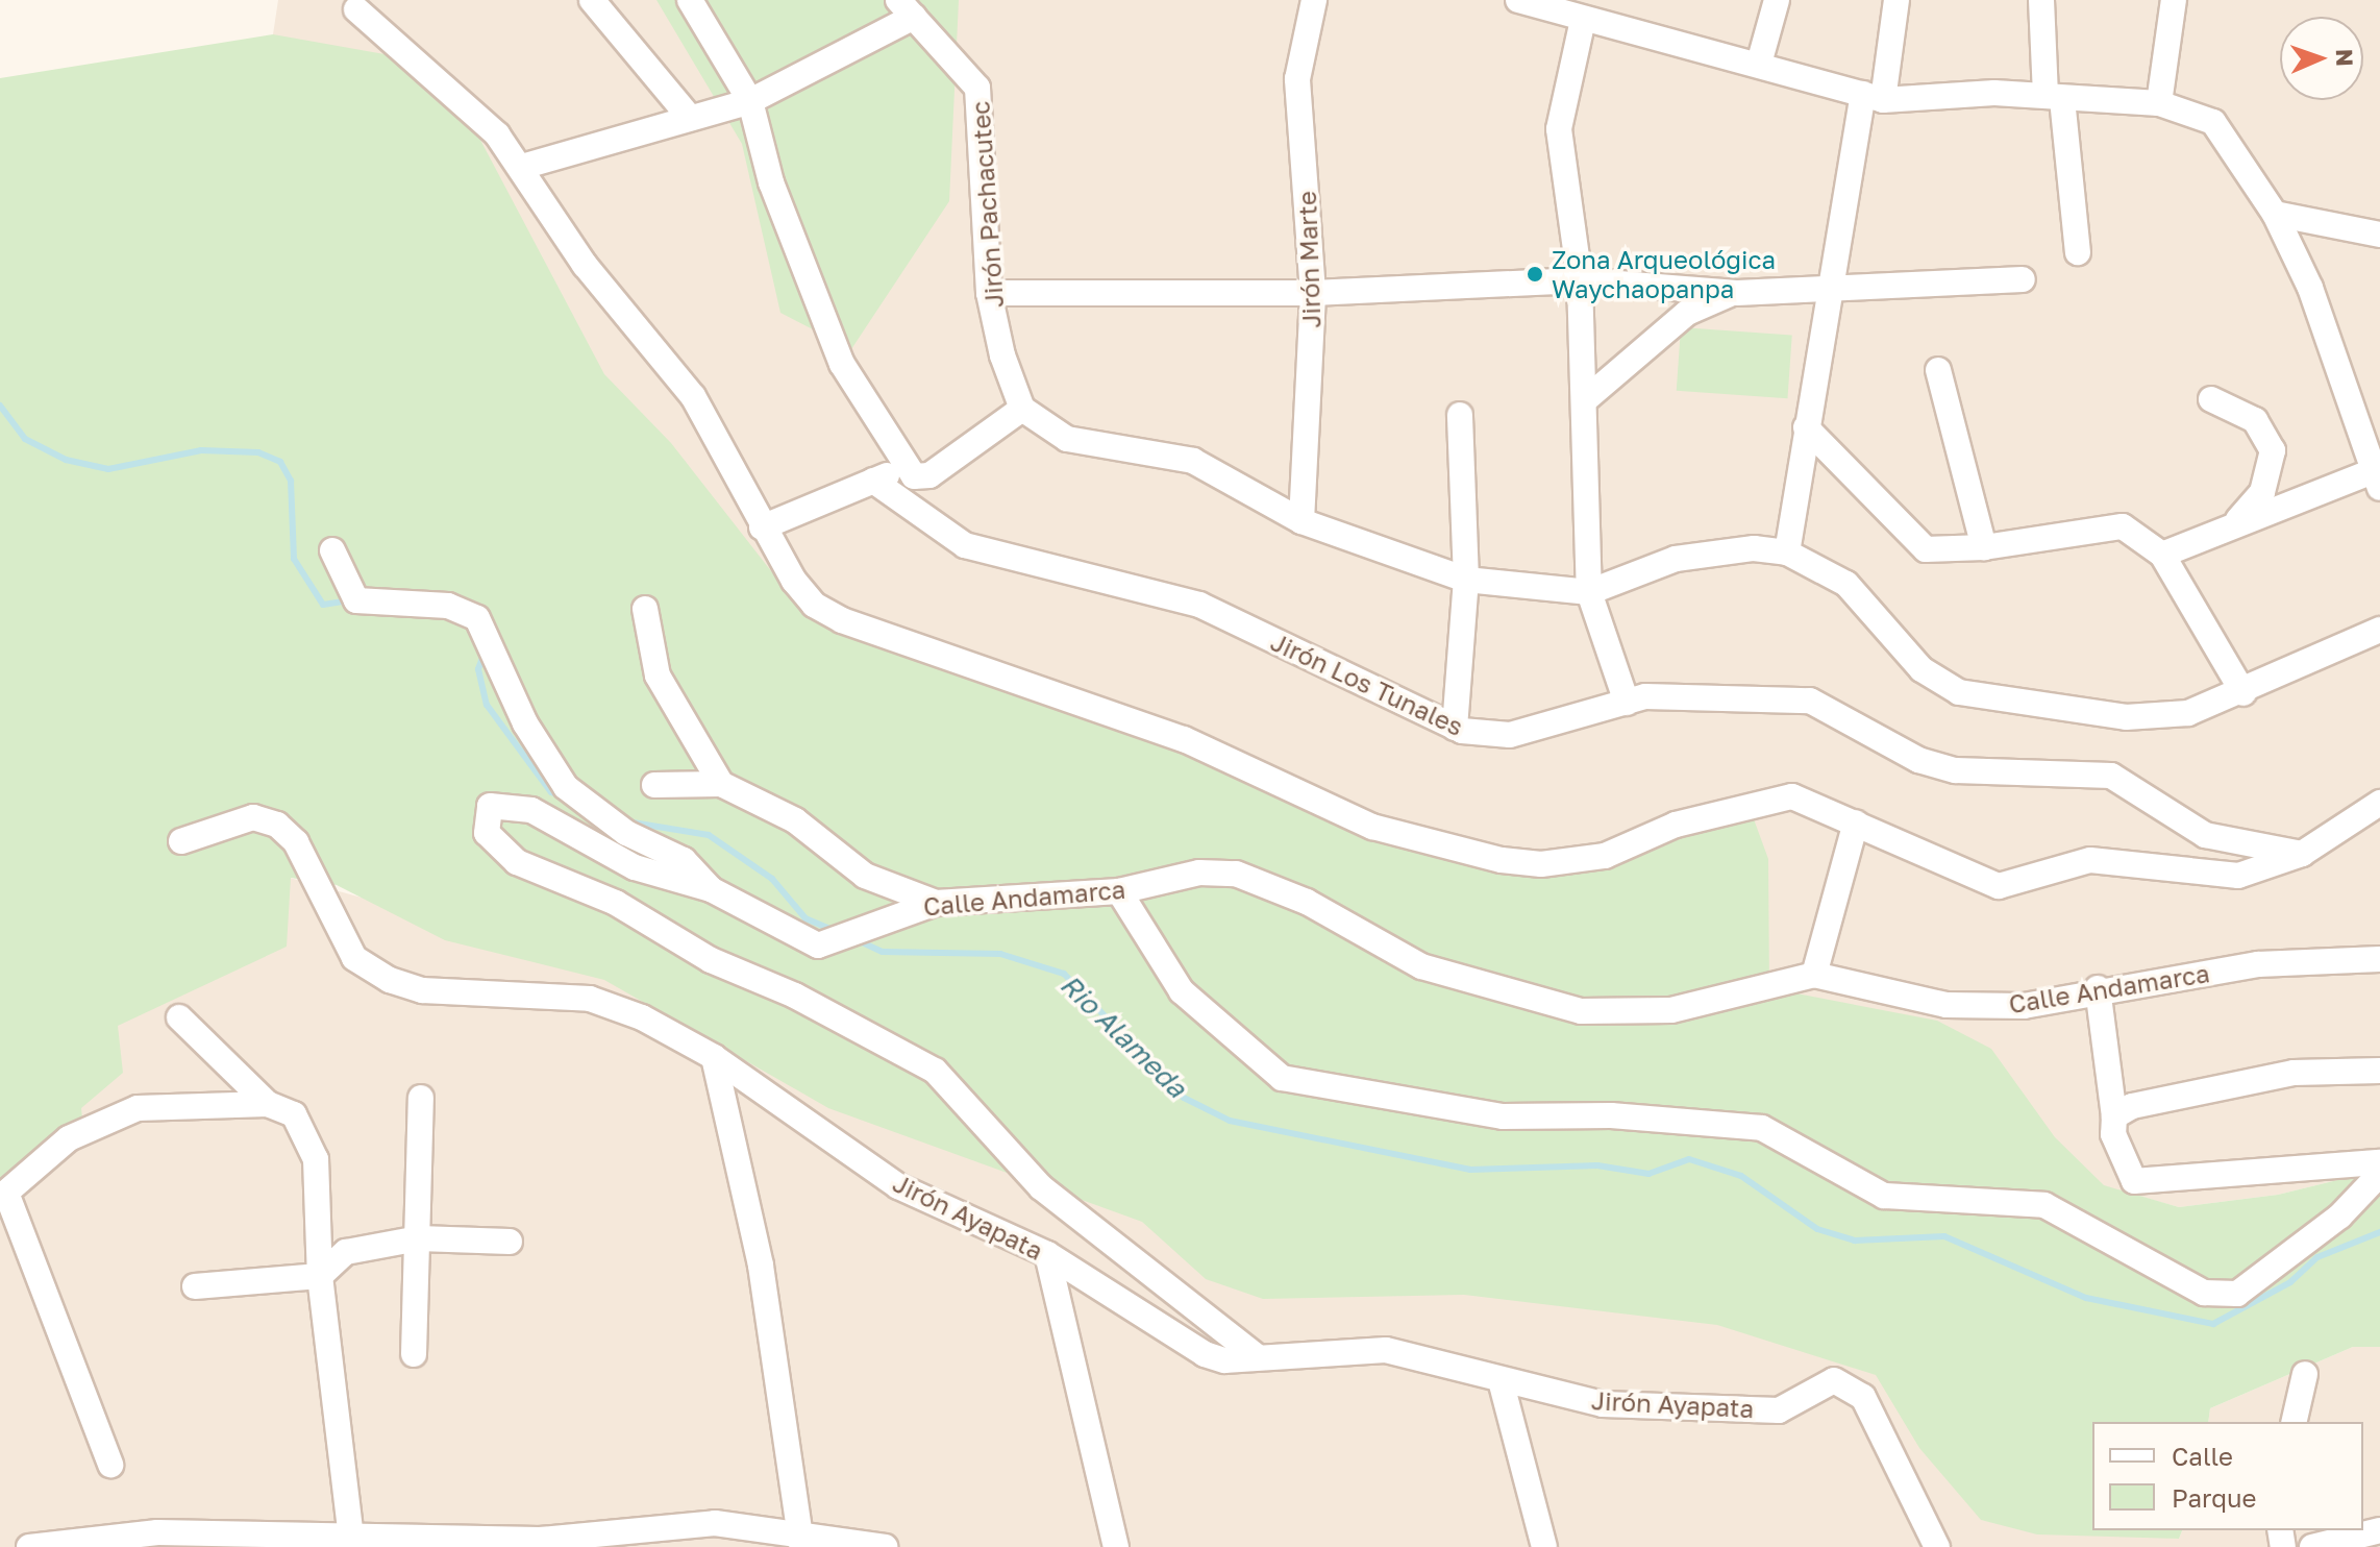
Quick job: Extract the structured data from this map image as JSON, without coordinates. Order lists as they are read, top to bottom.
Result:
{
  "streets": {
    "street": [
      "Jirón Pachacutec",
      "Jirón Marte",
      "Jirón Los Tunales",
      "Calle Andamarca",
      "Jirón Ayapata"
    ]
  },
  "crossings": [
    ["Calle Andamarca", "Jirón Ayapata"]
  ],
  "water": ["Rio Alameda"],
  "places": ["Zona Arqueológica Waychaopanpa"],
  "legend": ["Calle", "Parque"],
  "north": "right"
}
